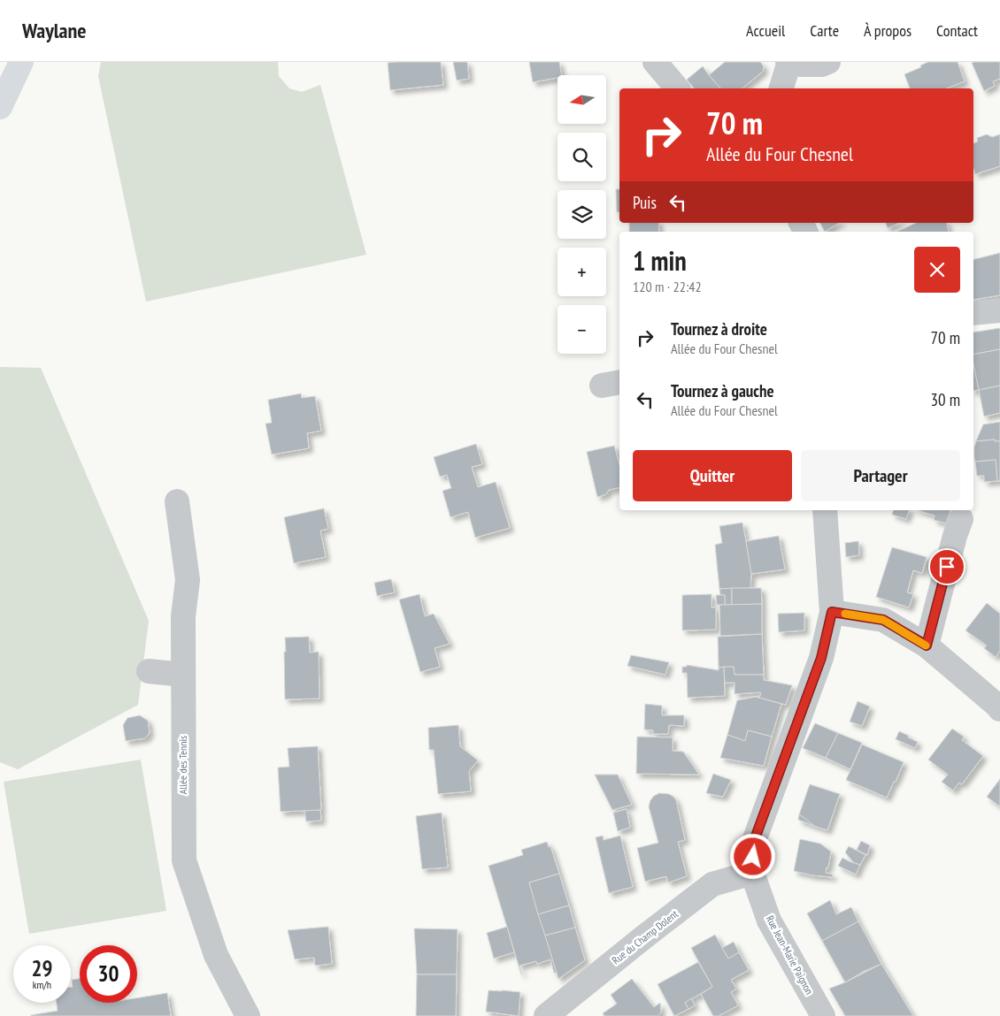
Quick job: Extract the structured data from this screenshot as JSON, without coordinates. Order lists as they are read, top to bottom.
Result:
{
  "streets": {
    "street": ["Allée des Tennis", "Rue du Champ Dolent", "Rue Jean-Marie Paignon"]
  },
  "crossings": [
    ["Rue du Champ Dolent", "Rue Jean-Marie Paignon"]
  ],
  "north": "left",
  "page": {
    "header": "Waylane",
    "nav": [
      "Accueil",
      "Carte",
      "À propos",
      "Contact"
    ],
    "map_buttons": ["+", "−"],
    "turn": ["70 m", "Allée du Four Chesnel"],
    "then": "Puis",
    "heading": ["1 min", "120 m · 22:42"],
    "list": [
      {
        "name": "Tournez à droite",
        "note": "Allée du Four Chesnel",
        "value": "70 m"
      },
      {
        "name": "Tournez à gauche",
        "note": "Allée du Four Chesnel",
        "value": "30 m"
      }
    ],
    "buttons": ["Quitter", "Partager"],
    "speed": "29 km/h",
    "limit": "30"
  }
}
